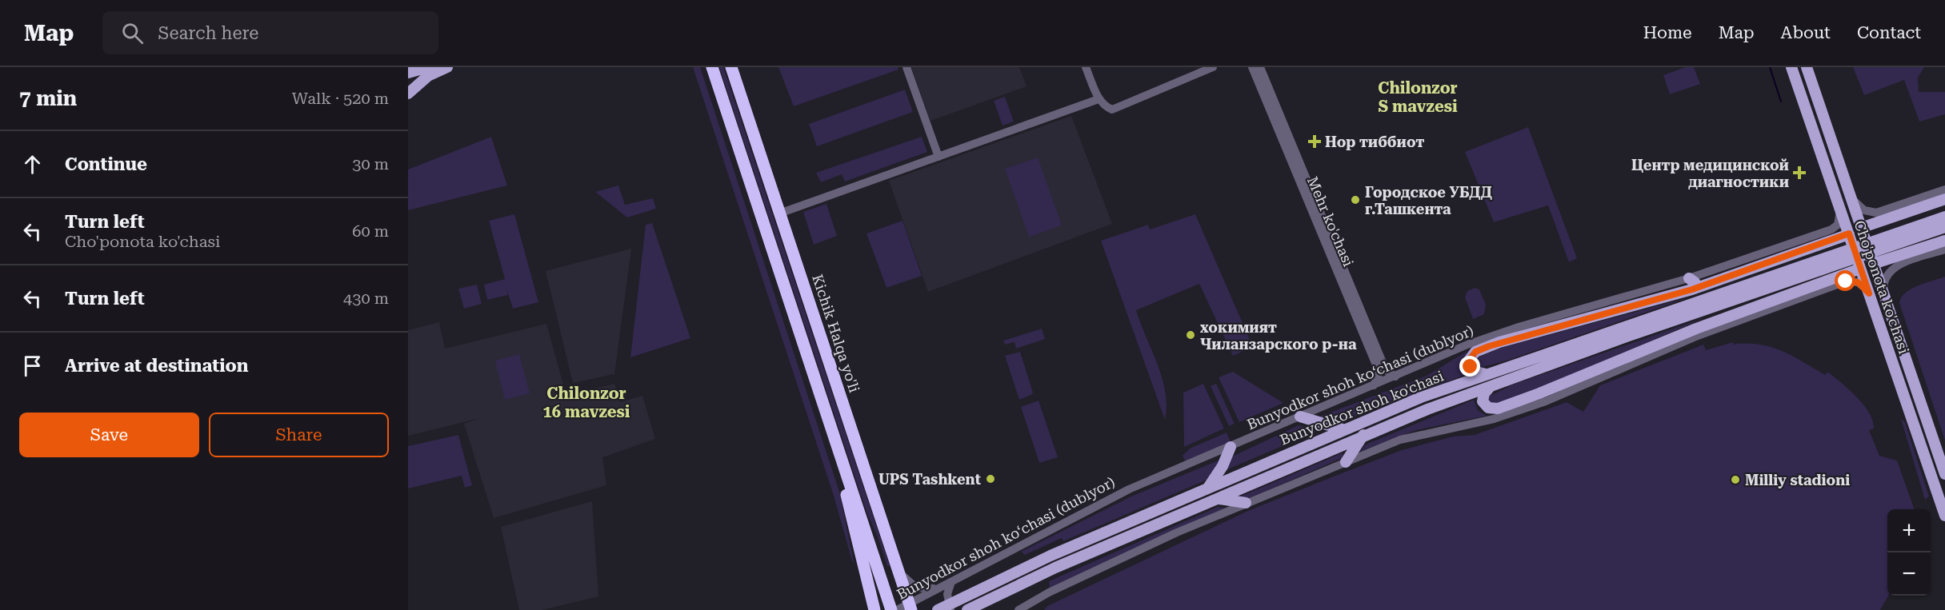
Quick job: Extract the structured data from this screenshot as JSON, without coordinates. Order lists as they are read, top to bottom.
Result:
{
  "streets": {
    "highway": ["Kichik Halqa yo'li"],
    "main road": ["Cho'ponota ko'chasi", "Bunyodkor shoh ko'chasi"],
    "street": ["Mehr ko'chasi", "Bunyodkor shoh koʻchasi (dublyor)"]
  },
  "crossings": [
    ["Cho'ponota ko'chasi", "Bunyodkor shoh koʻchasi (dublyor)"],
    ["Kichik Halqa yo'li", "Bunyodkor shoh koʻchasi (dublyor)"]
  ],
  "districts": ["Chilonzor S mavzesi", "Chilonzor 16 mavzesi"],
  "places": {
    "health": ["Нор тиббиот", "Центр медицинской диагностики"],
    "other": [
      "Городское УБДД г.Ташкента",
      "хокимият Чиланзарского р-на",
      "UPS Tashkent",
      "Milliy stadioni"
    ]
  },
  "page": {
    "header": "Map",
    "search": "Search here",
    "nav": [
      "Home",
      "Map",
      "About",
      "Contact"
    ],
    "heading": ["7 min", "Walk · 520 m"],
    "list": [
      ["Continue", "30 m"],
      ["Turn left", "Cho'ponota ko'chasi", "60 m"],
      ["Turn left", "430 m"],
      "Arrive at destination"
    ],
    "buttons": ["Save", "Share"],
    "map_buttons": ["+", "−"]
  }
}
